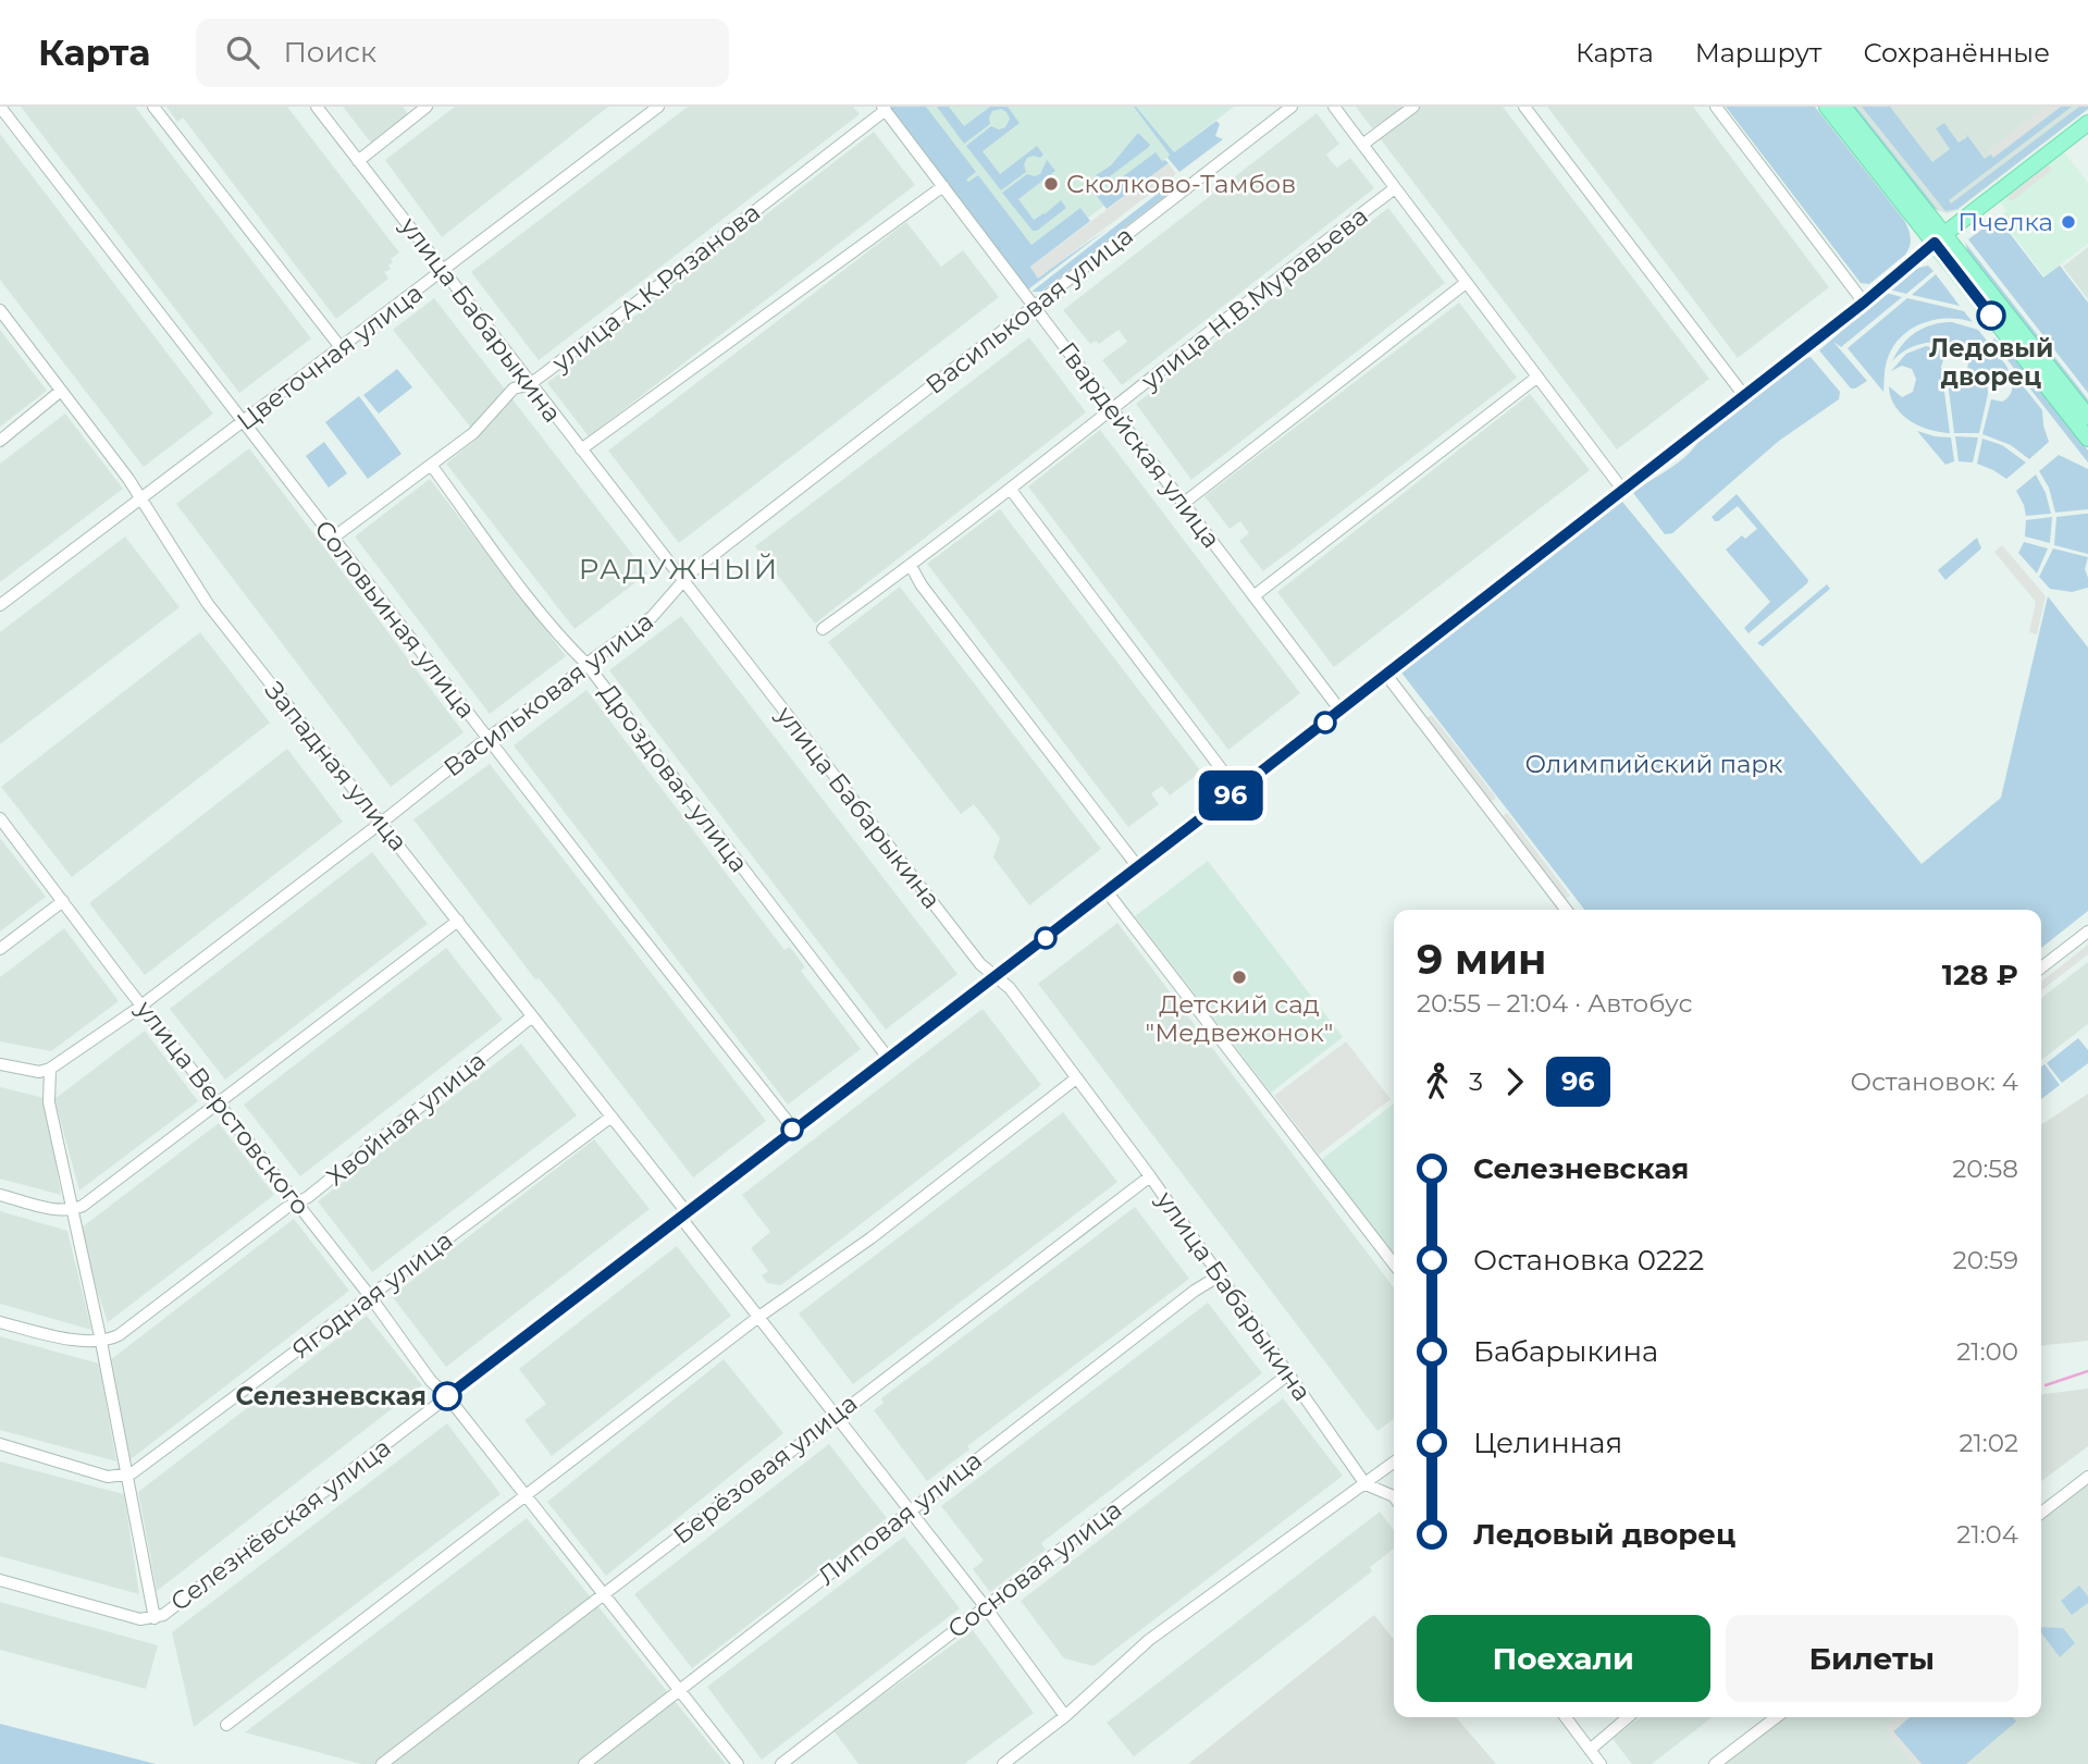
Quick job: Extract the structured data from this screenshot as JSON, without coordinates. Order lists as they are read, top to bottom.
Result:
{
  "streets": {
    "street": [
      "улица А.К.Рязанова",
      "улица Н.В.Муравьева",
      "Васильковая улица",
      "улица Бабарыкина",
      "Цветочная улица",
      "Гвардейская улица",
      "Соловьиная улица",
      "Западная улица",
      "Дроздовая улица",
      "улица Верстовского",
      "Хвойная улица",
      "Ягодная улица",
      "Берёзовая улица",
      "Липовая улица",
      "Селезнёвская улица",
      "Сосновая улица"
    ]
  },
  "crossings": [
    ["улица А.К.Рязанова", "улица Бабарыкина"],
    ["улица А.К.Рязанова", "Гвардейская улица"],
    ["улица А.К.Рязанова", "Соловьиная улица"],
    ["улица А.К.Рязанова", "Дроздовая улица"],
    ["улица Н.В.Муравьева", "Гвардейская улица"],
    ["Васильковая улица", "улица Бабарыкина"],
    ["Васильковая улица", "Гвардейская улица"],
    ["Васильковая улица", "Соловьиная улица"],
    ["Васильковая улица", "Западная улица"],
    ["Васильковая улица", "Дроздовая улица"],
    ["Васильковая улица", "улица Верстовского"],
    ["улица Бабарыкина", "Цветочная улица"],
    ["улица Бабарыкина", "Берёзовая улица"],
    ["улица Бабарыкина", "Липовая улица"],
    ["улица Бабарыкина", "Селезнёвская улица"],
    ["улица Бабарыкина", "Сосновая улица"],
    ["Цветочная улица", "Соловьиная улица"],
    ["Цветочная улица", "Западная улица"],
    ["Гвардейская улица", "Селезнёвская улица"],
    ["Соловьиная улица", "Селезнёвская улица"],
    ["Западная улица", "Хвойная улица"],
    ["Западная улица", "Ягодная улица"],
    ["Западная улица", "Берёзовая улица"],
    ["Западная улица", "Липовая улица"],
    ["Западная улица", "Селезнёвская улица"],
    ["Западная улица", "Сосновая улица"],
    ["Дроздовая улица", "Селезнёвская улица"],
    ["улица Верстовского", "Хвойная улица"],
    ["улица Верстовского", "Ягодная улица"],
    ["улица Верстовского", "Берёзовая улица"],
    ["улица Верстовского", "Липовая улица"],
    ["улица Верстовского", "Селезнёвская улица"]
  ],
  "districts": ["РАДУЖНЫЙ"],
  "parks": ["Олимпийский парк"],
  "places": [
    "Сколково-Тамбов",
    "Пчелка",
    "Ледовый дворец",
    "Детский сад \"Медвежонок\"",
    "Селезневская"
  ],
  "lines": ["bus line 96"],
  "page": {
    "header": "Карта",
    "search": "Поиск",
    "nav": ["Карта", "Маршрут", "Сохранённые"],
    "on_map": "96",
    "heading": ["9 мин", "20:55 – 21:04 · Автобус", "128 ₽"],
    "legs": ["3", "96", "Остановок: 4"],
    "list": [
      {
        "name": "Селезневская",
        "value": "20:58"
      },
      {
        "name": "Остановка 0222",
        "value": "20:59"
      },
      {
        "name": "Бабарыкина",
        "value": "21:00"
      },
      {
        "name": "Целинная",
        "value": "21:02"
      },
      {
        "name": "Ледовый дворец",
        "value": "21:04"
      }
    ],
    "buttons": ["Поехали", "Билеты"]
  }
}
